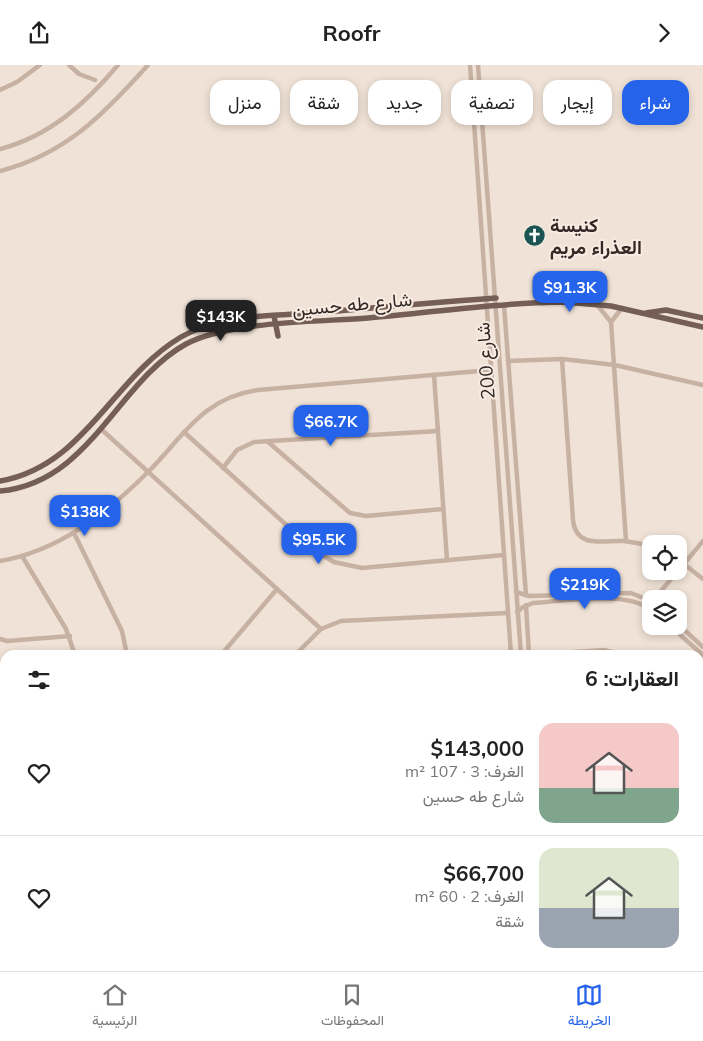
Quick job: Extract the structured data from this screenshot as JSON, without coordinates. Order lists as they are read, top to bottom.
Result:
{
  "streets": {
    "main road": ["شارع طه حسين"],
    "street": ["شارع 200"]
  },
  "crossings": [
    ["شارع طه حسين", "شارع 200"]
  ],
  "places": {
    "church": ["كنيسة العذراء مريم"]
  },
  "page": {
    "header": "Roofr",
    "chip": [
      "شراء",
      "إيجار",
      "تصفية",
      "جديد",
      "شقة",
      "منزل"
    ],
    "price": [
      "$91.3K",
      "$143K",
      "$66.7K",
      "$138K",
      "$95.5K",
      "$219K"
    ],
    "heading": "العقارات: 6",
    "list": [
      {
        "name": "$143,000",
        "note": "الغرف: 3 · 107 m² · شارع طه حسين"
      },
      {
        "name": "$66,700",
        "note": "الغرف: 2 · 60 m² · شقة"
      }
    ],
    "tabs": ["الخريطة", "المحفوظات", "الرئيسية"]
  }
}
